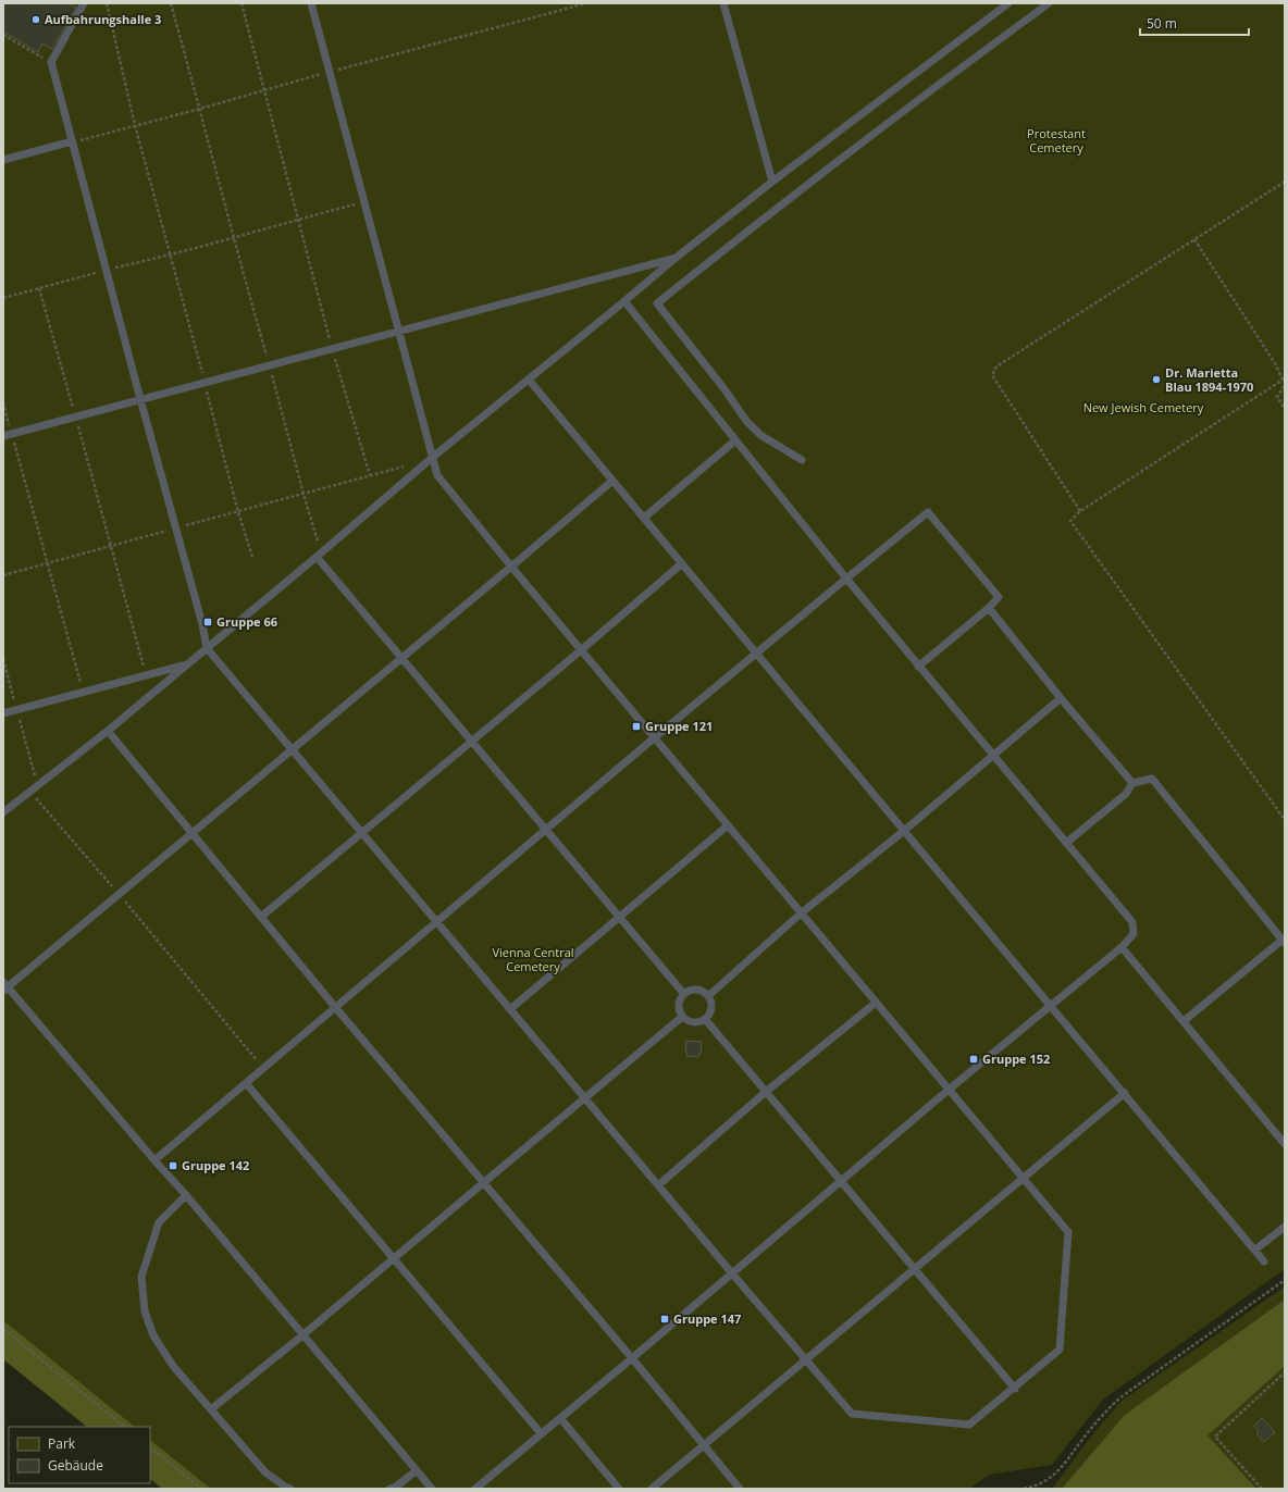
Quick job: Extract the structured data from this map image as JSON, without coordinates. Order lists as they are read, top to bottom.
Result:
{
  "parks": ["Protestant Cemetery", "New Jewish Cemetery", "Vienna Central Cemetery"],
  "places": {
    "other": ["Aufbahrungshalle 3", "Dr. Marietta Blau 1894-1970"],
    "transit": [
      "Gruppe 66",
      "Gruppe 121",
      "Gruppe 152",
      "Gruppe 142",
      "Gruppe 147"
    ]
  },
  "legend": ["Park", "Gebäude"],
  "scale_bar": "50 m"
}
